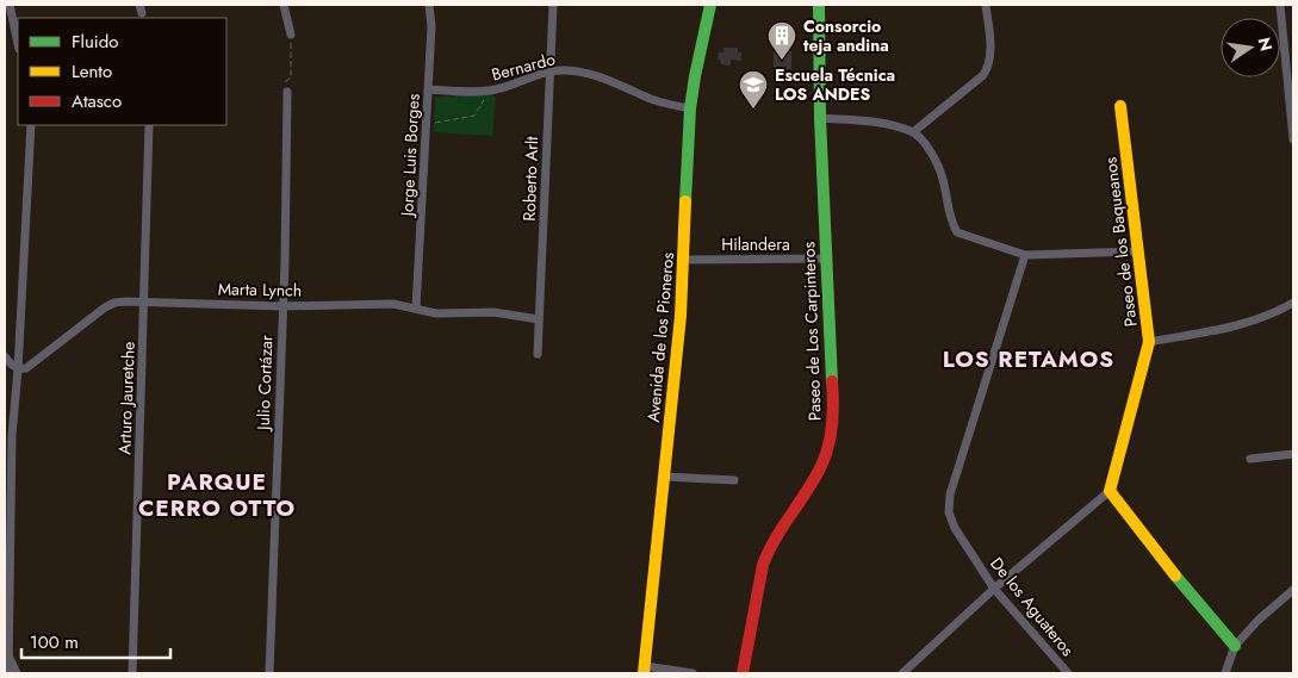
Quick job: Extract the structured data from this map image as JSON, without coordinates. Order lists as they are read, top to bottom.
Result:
{
  "streets": {
    "street": [
      "Bernardo",
      "Jorge Luis Borges",
      "Roberto Arlt",
      "Paseo de los Baqueanos",
      "Hilandera",
      "Marta Lynch",
      "Paseo de Los Carpinteros",
      "Avenida de los Pioneros",
      "Julio Cortázar",
      "Arturo Jauretche",
      "De los Aguateros"
    ]
  },
  "crossings": [
    ["Bernardo", "Jorge Luis Borges"],
    ["Bernardo", "Roberto Arlt"],
    ["Bernardo", "Avenida de los Pioneros"],
    ["Jorge Luis Borges", "Marta Lynch"],
    ["Roberto Arlt", "Marta Lynch"],
    ["Hilandera", "Paseo de Los Carpinteros"],
    ["Hilandera", "Avenida de los Pioneros"],
    ["Marta Lynch", "Julio Cortázar"],
    ["Marta Lynch", "Arturo Jauretche"]
  ],
  "districts": ["LOS RETAMOS", "PARQUE CERRO OTTO"],
  "places": {
    "building": ["Consorcio teja andina"],
    "school or university": ["Escuela Técnica LOS ANDES"]
  },
  "legend": ["Fluido", "Lento", "Atasco"],
  "scale_bar": "100 m",
  "north": "right"
}
